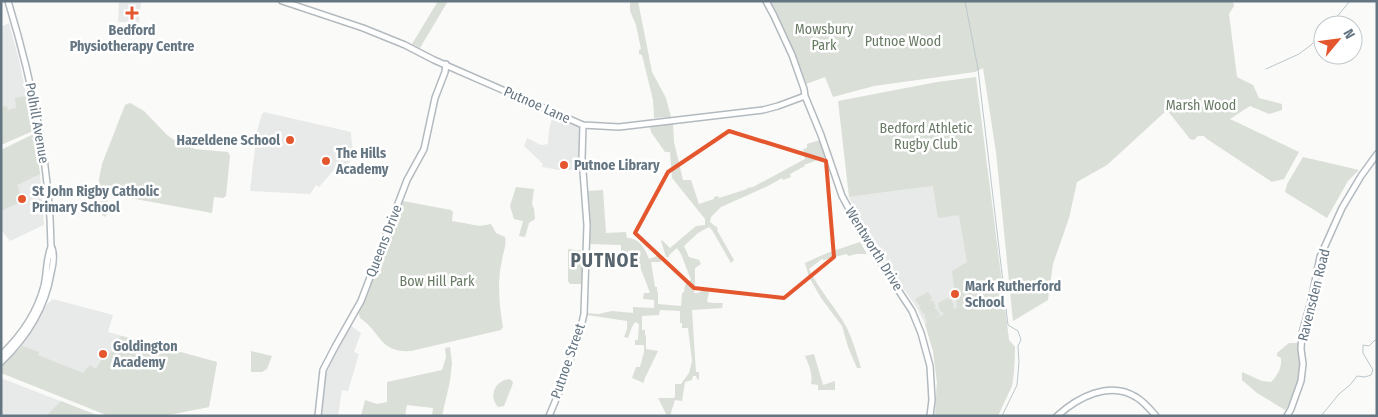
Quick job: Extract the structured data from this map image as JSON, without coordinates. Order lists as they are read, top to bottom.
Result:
{
  "streets": {
    "street": [
      "Putnoe Lane",
      "Polhill Avenue",
      "Queens Drive",
      "Wentworth Drive",
      "Ravensden Road",
      "Putnoe Street"
    ]
  },
  "crossings": [
    ["Putnoe Lane", "Queens Drive"],
    ["Putnoe Lane", "Wentworth Drive"],
    ["Putnoe Lane", "Putnoe Street"]
  ],
  "districts": ["PUTNOE"],
  "parks": [
    "Mowsbury Park",
    "Putnoe Wood",
    "Marsh Wood",
    "Bedford Athletic Rugby Club",
    "Bow Hill Park"
  ],
  "places": {
    "health": ["Bedford Physiotherapy Centre"],
    "other": [
      "Hazeldene School",
      "The Hills Academy",
      "Putnoe Library",
      "St John Rigby Catholic Primary School",
      "Mark Rutherford School",
      "Goldington Academy"
    ]
  },
  "north": "top right"
}
